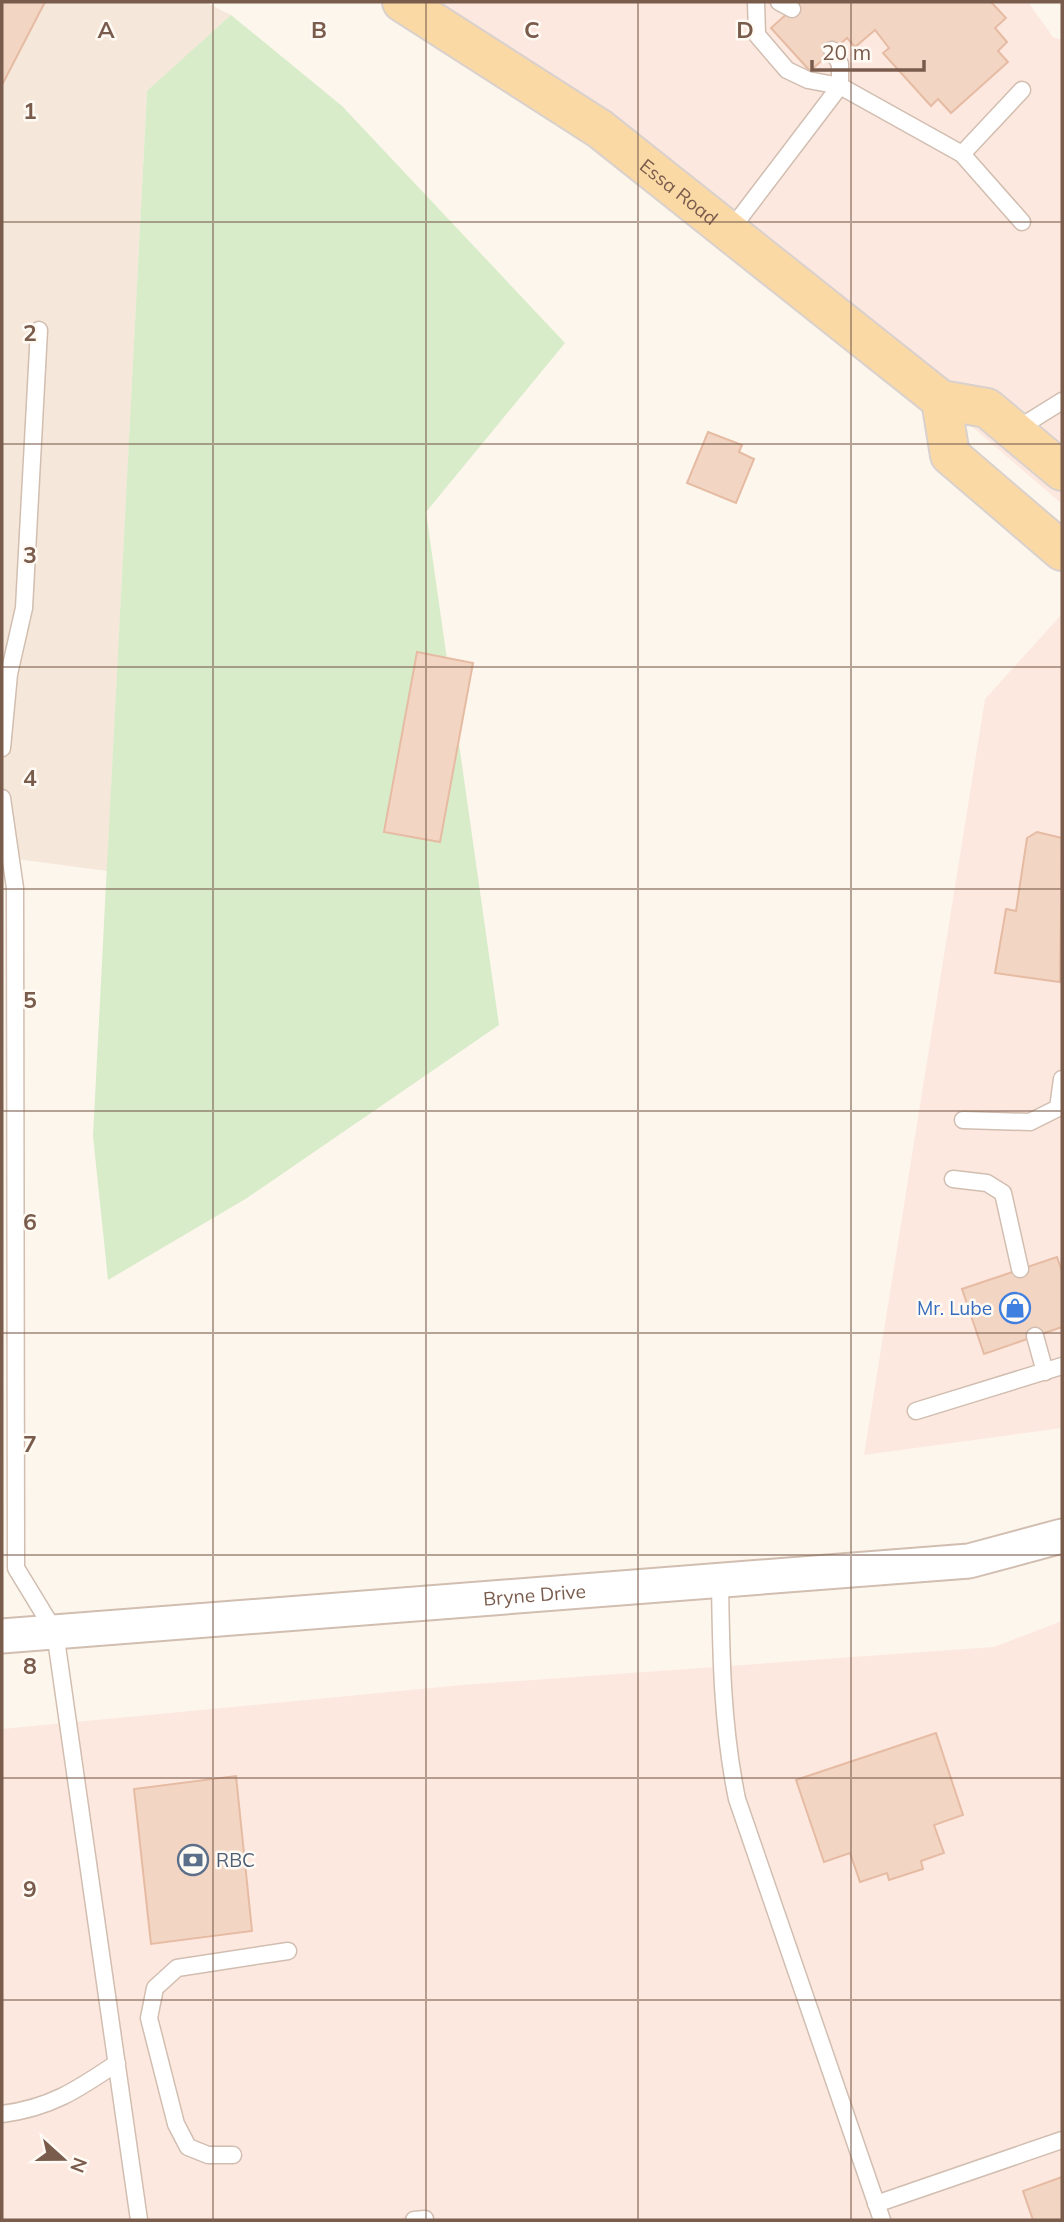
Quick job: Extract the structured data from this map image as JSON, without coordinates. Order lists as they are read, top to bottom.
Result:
{
  "streets": {
    "main road": ["Essa Road"],
    "street": ["Bryne Drive"]
  },
  "places": {
    "shop": ["Mr. Lube"],
    "bank": ["RBC"]
  },
  "scale_bar": "20 m",
  "north": "right",
  "grid": {
    "columns": [
      "A",
      "B",
      "C",
      "D"
    ],
    "rows": [
      "1",
      "2",
      "3",
      "4",
      "5",
      "6",
      "7",
      "8",
      "9"
    ]
  }
}
